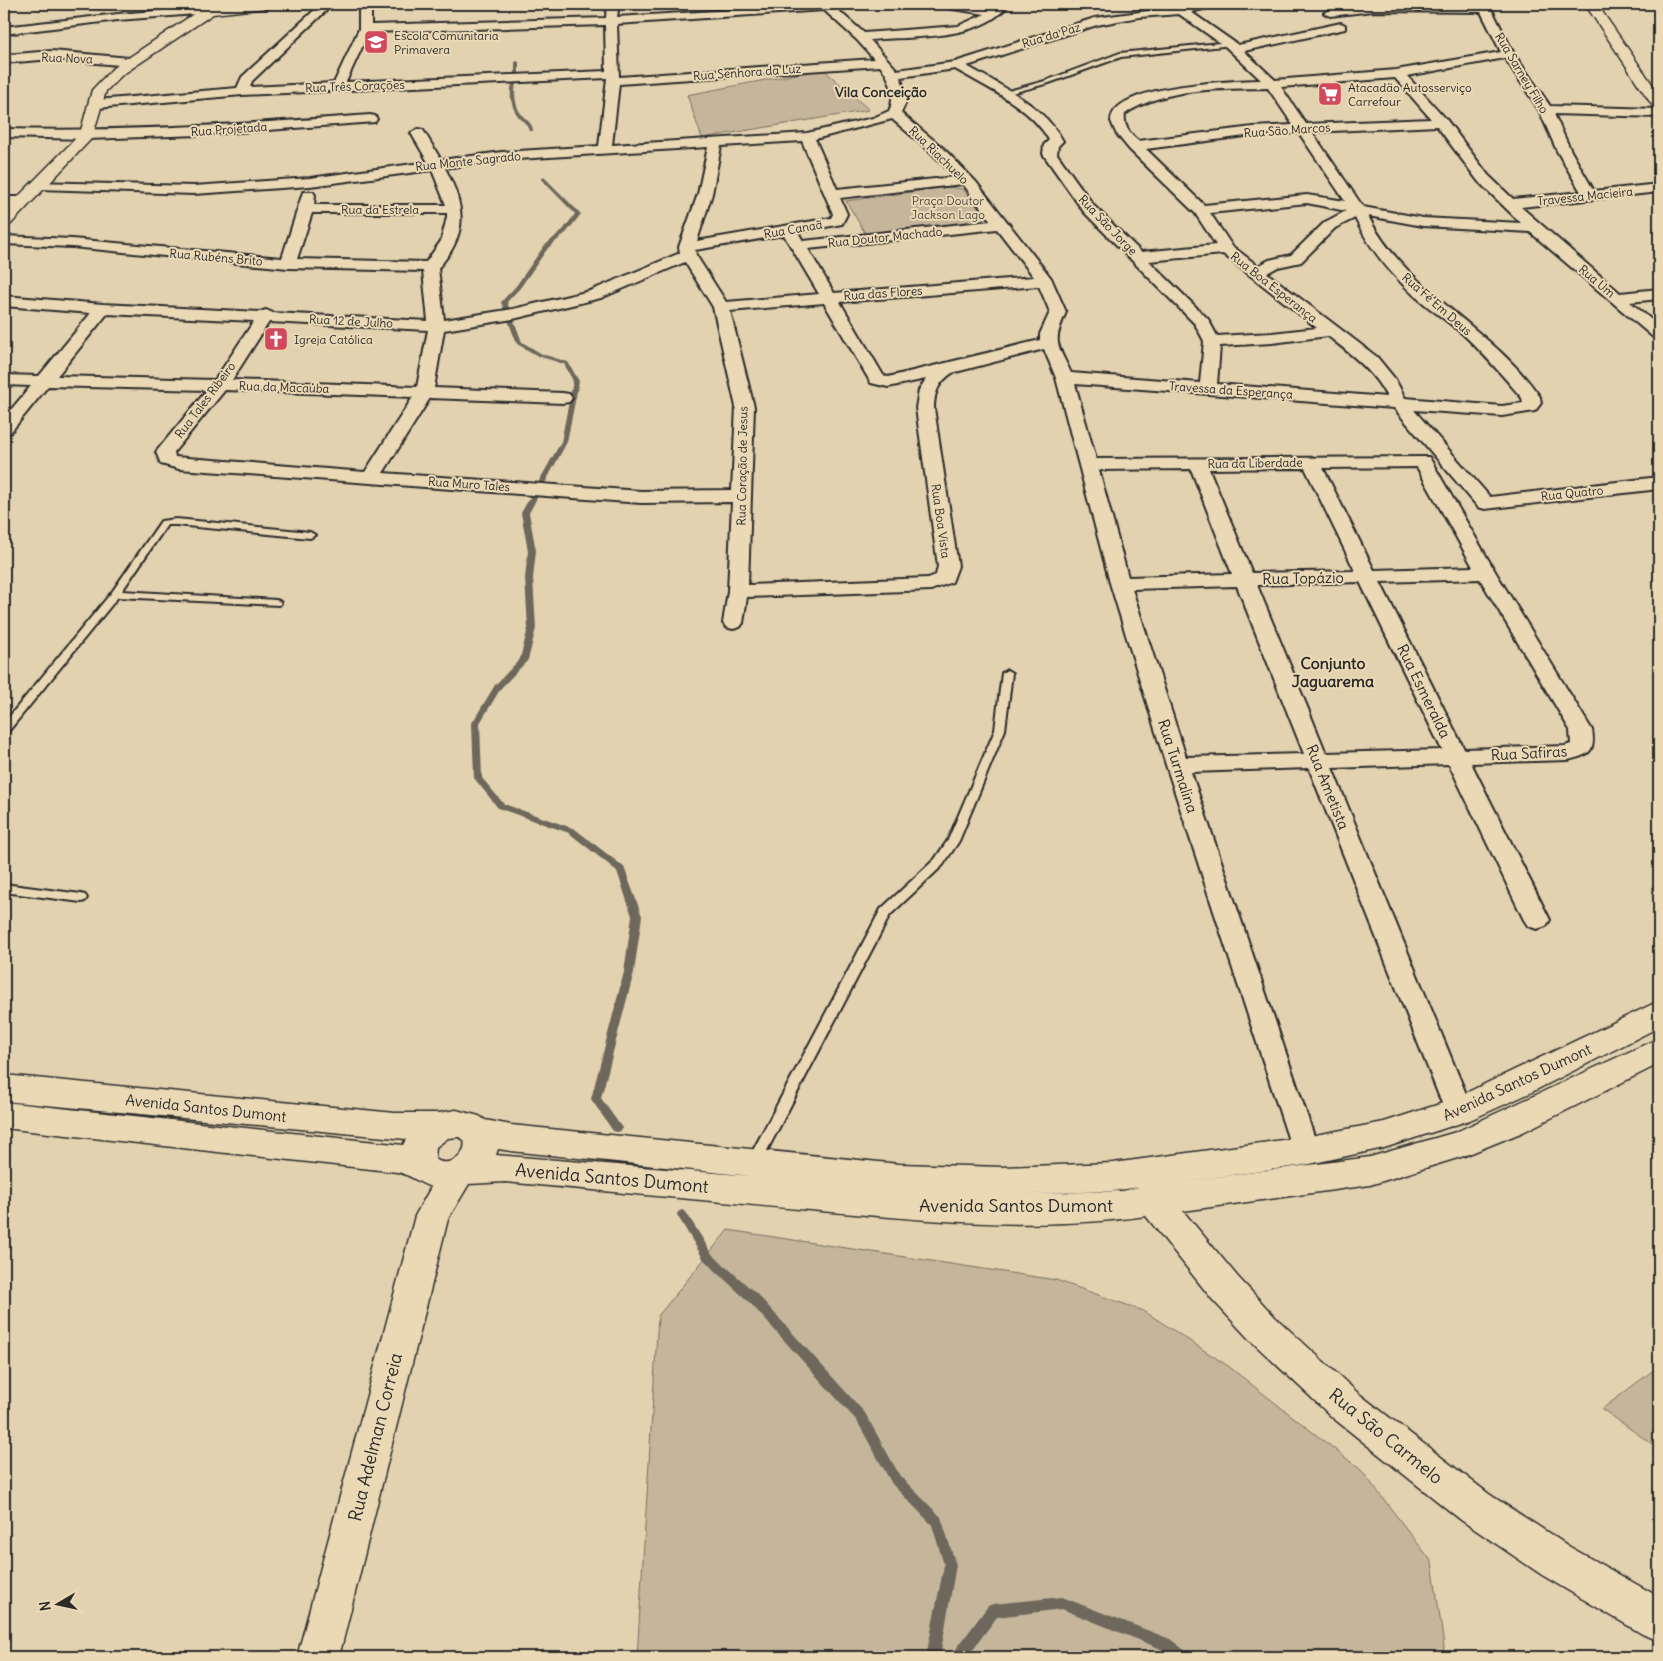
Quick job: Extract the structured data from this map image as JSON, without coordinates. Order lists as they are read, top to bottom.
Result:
{
  "streets": {
    "main road": ["Avenida Santos Dumont", "Rua São Carmelo", "Rua Adelman Correia"],
    "street": [
      "Rua da Paz",
      "Rua Nova",
      "Rua Senhora da Luz",
      "Rua Sarney Filho",
      "Rua Três Corações",
      "Rua Projetada",
      "Rua São Marcos",
      "Rua Riachuelo",
      "Rua Monte Sagrado",
      "Travessa Macieira",
      "Rua da Estrela",
      "Rua São Jorge",
      "Rua Canaã",
      "Rua Doutor Machado",
      "Rua Rubéns Brito",
      "Rua Um",
      "Rua Boa Esperança",
      "Rua das Flores",
      "Rua Fé Em Deus",
      "Rua 12 de Julho",
      "Rua da Macaúba",
      "Travessa da Esperança",
      "Rua Tales Ribeiro",
      "Rua da Liberdade",
      "Rua Coração de Jesus",
      "Rua Muro Tales",
      "Rua Quatro",
      "Rua Boa Vista",
      "Rua Topázio",
      "Rua Esmeralda",
      "Rua Safiras",
      "Rua Turmalina",
      "Rua Ametista"
    ]
  },
  "crossings": [
    ["Rua da Paz", "Rua São Jorge"],
    ["Rua da Paz", "Rua Fé Em Deus"],
    ["Rua Senhora da Luz", "Rua Três Corações"],
    ["Rua Sarney Filho", "Travessa Macieira"],
    ["Rua Sarney Filho", "Rua Boa Esperança"],
    ["Rua São Marcos", "Rua Um"],
    ["Rua São Marcos", "Rua Boa Esperança"],
    ["Rua São Marcos", "Rua Fé Em Deus"],
    ["Rua Riachuelo", "Rua Monte Sagrado"],
    ["Rua Riachuelo", "Rua Doutor Machado"],
    ["Rua Riachuelo", "Rua das Flores"],
    ["Rua Monte Sagrado", "Rua Canaã"],
    ["Travessa Macieira", "Rua Um"],
    ["Rua Canaã", "Rua 12 de Julho"],
    ["Rua Canaã", "Rua Coração de Jesus"],
    ["Rua Um", "Rua Boa Esperança"],
    ["Rua Boa Esperança", "Rua Fé Em Deus"],
    ["Rua Boa Esperança", "Travessa da Esperança"],
    ["Rua Boa Esperança", "Rua Quatro"],
    ["Rua das Flores", "Rua Coração de Jesus"],
    ["Rua Fé Em Deus", "Travessa da Esperança"],
    ["Rua 12 de Julho", "Rua Tales Ribeiro"],
    ["Rua 12 de Julho", "Rua Coração de Jesus"],
    ["Rua da Macaúba", "Rua Tales Ribeiro"],
    ["Travessa da Esperança", "Rua Turmalina"],
    ["Rua Tales Ribeiro", "Rua Muro Tales"],
    ["Rua da Liberdade", "Rua Esmeralda"],
    ["Rua da Liberdade", "Rua Safiras"],
    ["Rua da Liberdade", "Rua Turmalina"],
    ["Rua da Liberdade", "Rua Ametista"],
    ["Rua Coração de Jesus", "Rua Muro Tales"],
    ["Rua Coração de Jesus", "Rua Boa Vista"],
    ["Rua Topázio", "Rua Esmeralda"],
    ["Rua Topázio", "Rua Safiras"],
    ["Rua Topázio", "Rua Turmalina"],
    ["Rua Topázio", "Rua Ametista"],
    ["Rua Esmeralda", "Rua Safiras"],
    ["Rua Safiras", "Rua Turmalina"],
    ["Rua Safiras", "Rua Ametista"],
    ["Rua Turmalina", "Avenida Santos Dumont"],
    ["Rua Ametista", "Avenida Santos Dumont"],
    ["Avenida Santos Dumont", "Rua São Carmelo"],
    ["Avenida Santos Dumont", "Rua Adelman Correia"]
  ],
  "districts": ["Vila Conceição", "Conjunto Jaguarema"],
  "parks": ["Praça Doutor Jackson Lago"],
  "places": {
    "school or university": ["Escola Comunitaria Primavera"],
    "supermarket": ["Atacadão Autosserviço Carrefour"],
    "church": ["Igreja Católica"]
  },
  "north": "left"
}
